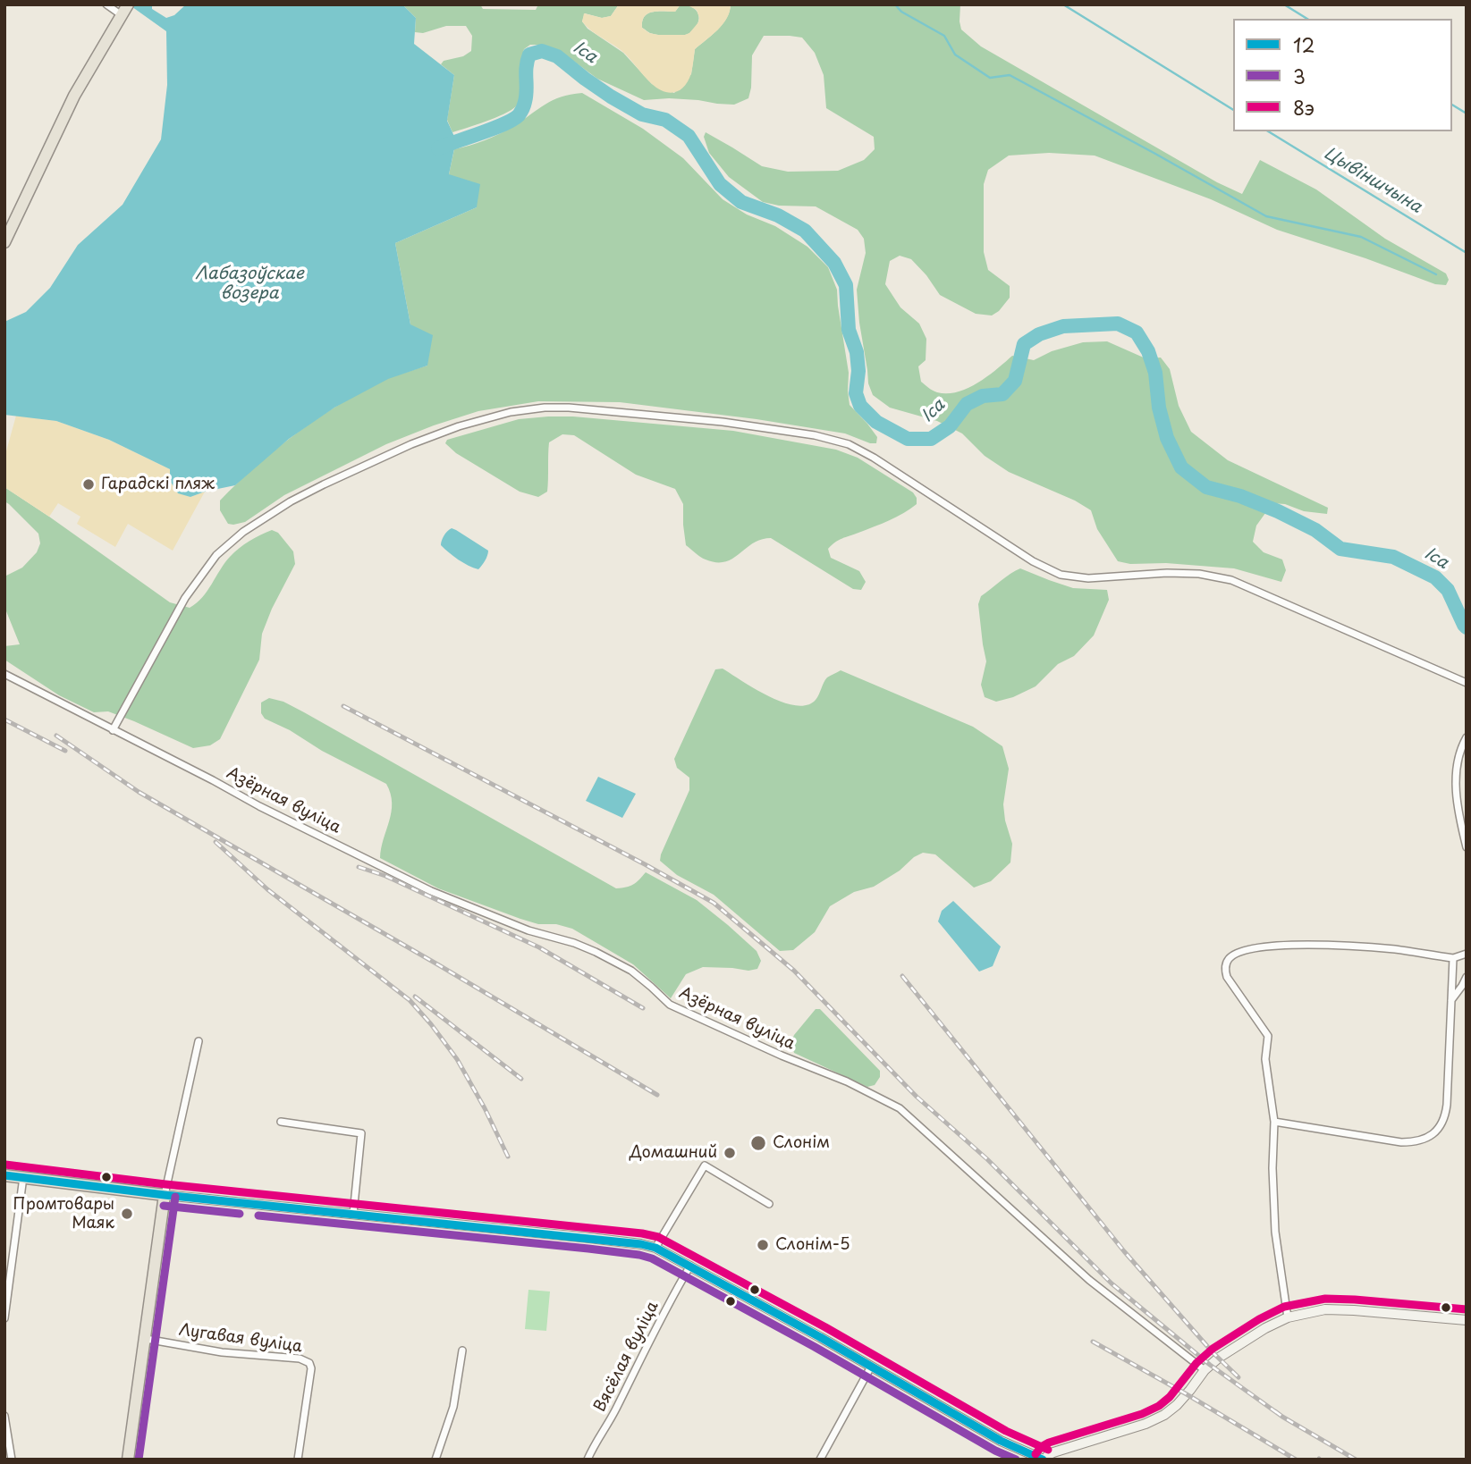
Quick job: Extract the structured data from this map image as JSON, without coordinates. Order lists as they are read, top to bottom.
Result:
{
  "streets": {
    "street": ["Азёрная вуліца", "Лугавая вуліца", "Вясёлая вуліца"]
  },
  "water": ["Іса", "Цывіншчына", "Лабазоўскае возера"],
  "places": [
    "Гарадскі пляж",
    "Слонім",
    "Домашний",
    "Промтовары Маяк",
    "Слонім-5"
  ],
  "lines": ["transit line 8э", "transit line 12", "transit line 3"],
  "legend": ["12", "3", "8э"]
}
